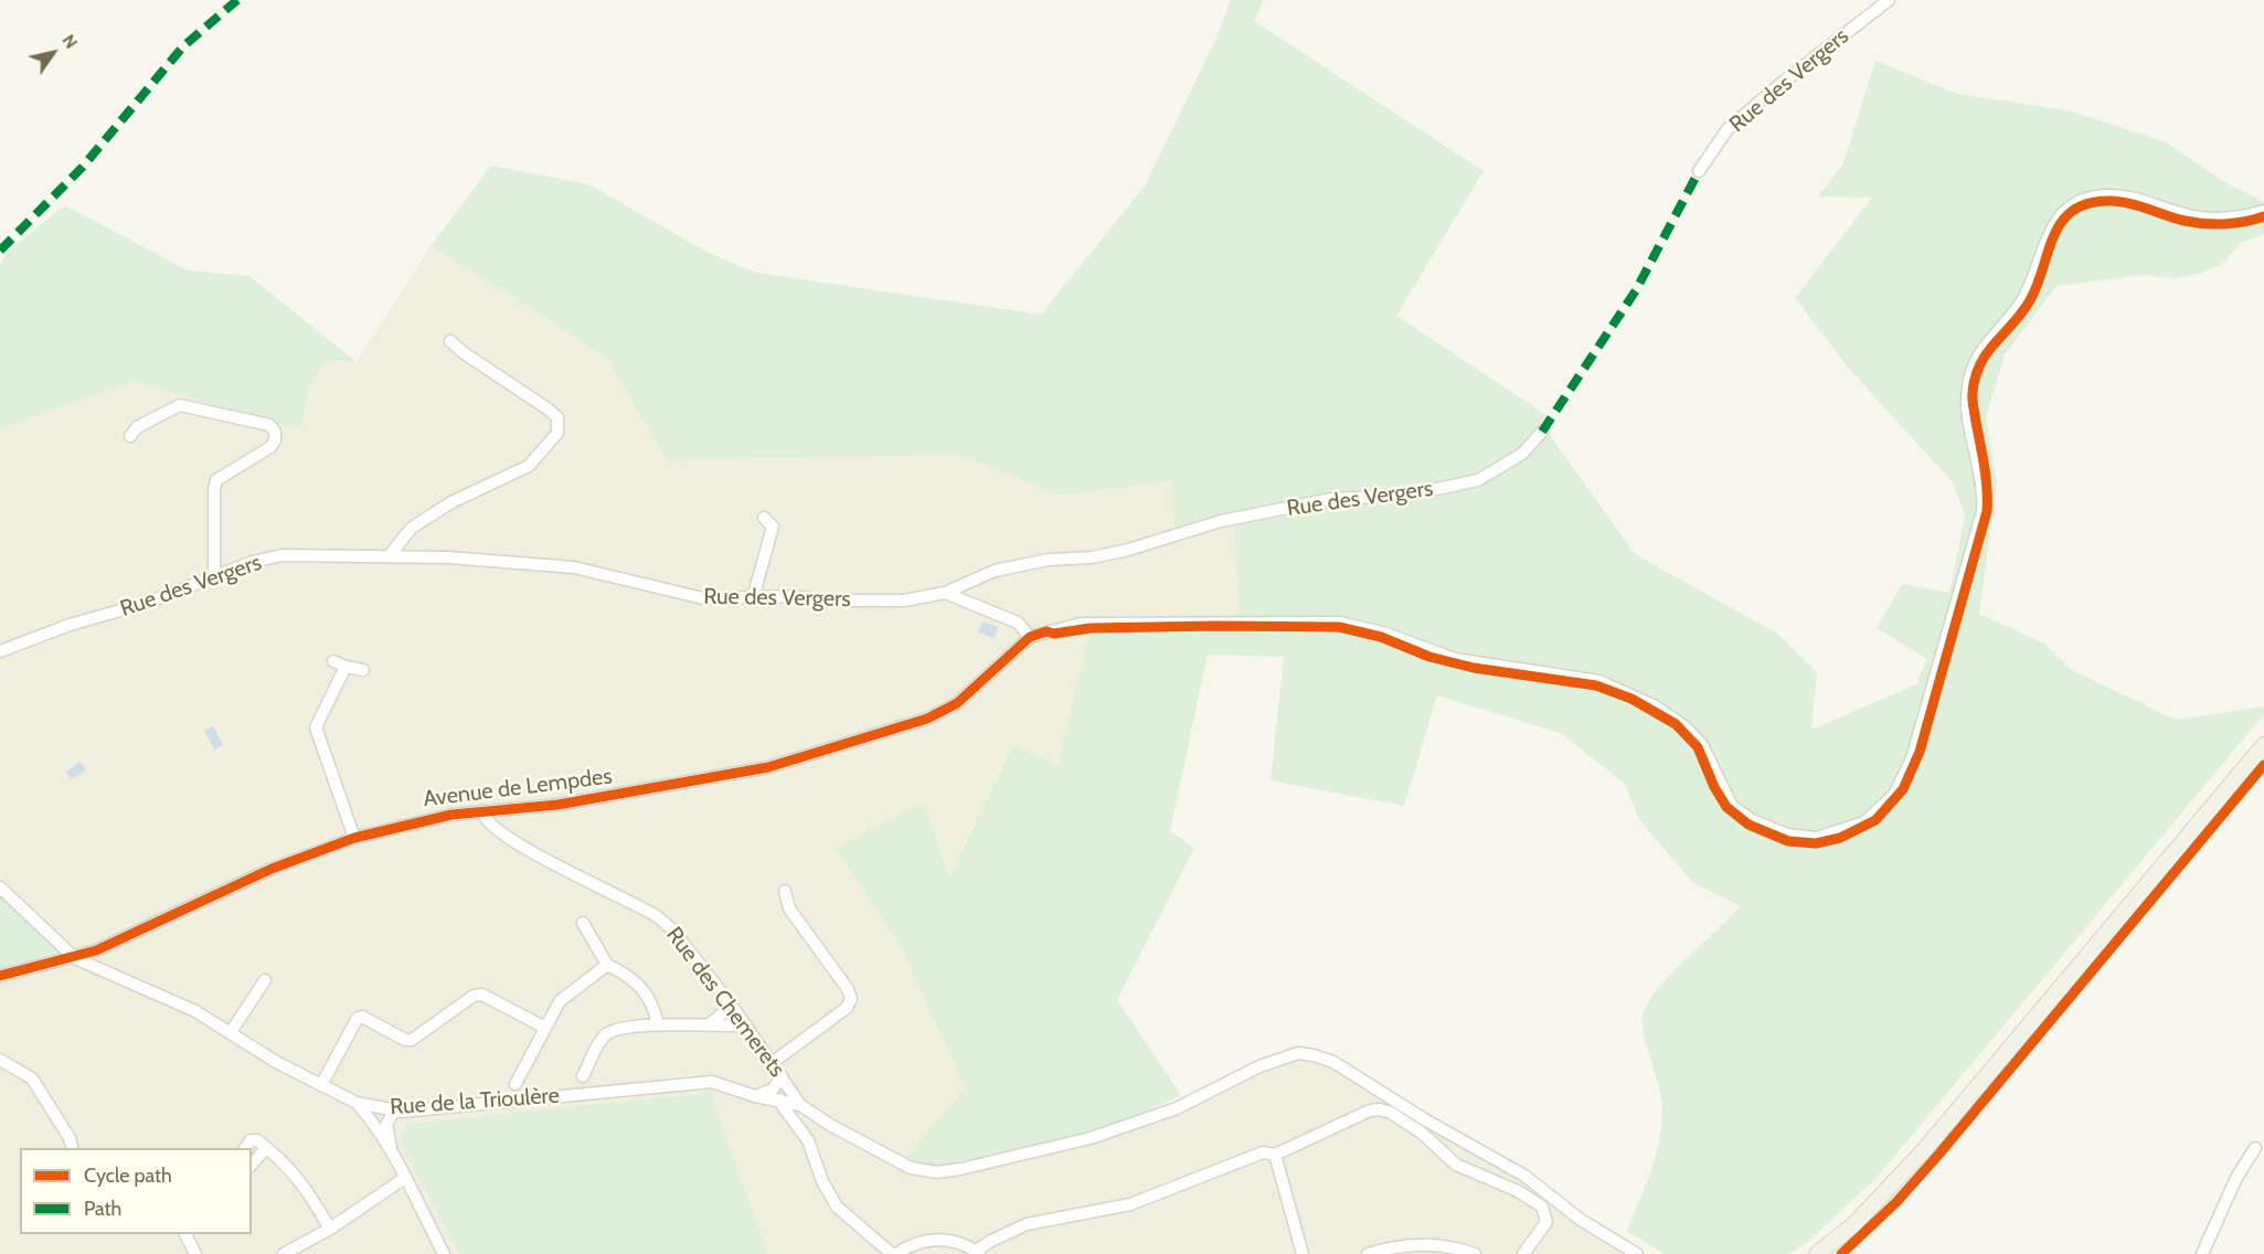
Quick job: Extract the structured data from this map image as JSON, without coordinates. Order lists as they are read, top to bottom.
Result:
{
  "streets": {
    "street": [
      "Rue des Vergers",
      "Avenue de Lempdes",
      "Rue des Chemerets",
      "Rue de la Trioulère"
    ]
  },
  "crossings": [
    ["Avenue de Lempdes", "Rue des Chemerets"],
    ["Avenue de Lempdes", "Rue de la Trioulère"],
    ["Rue des Chemerets", "Rue de la Trioulère"]
  ],
  "legend": ["Cycle path", "Path"],
  "north": "top right"
}
